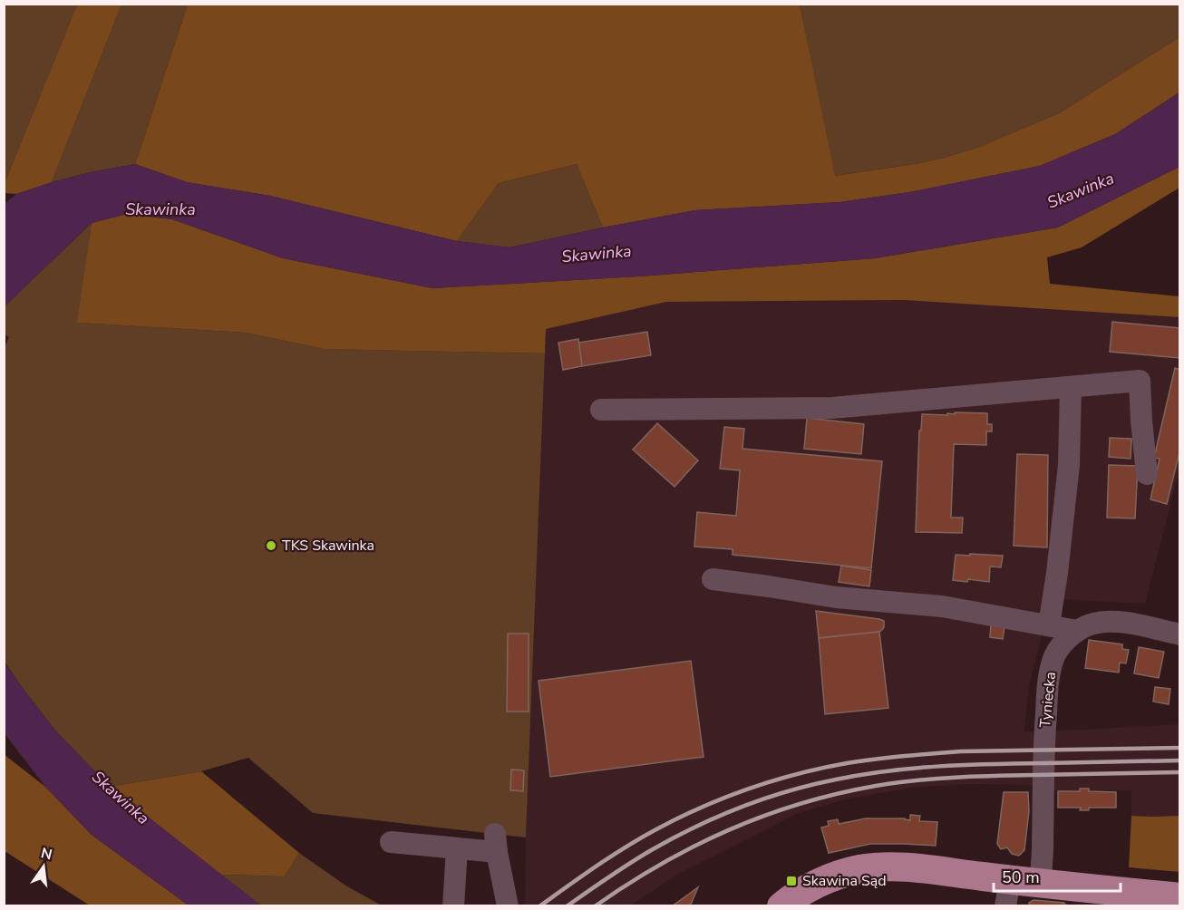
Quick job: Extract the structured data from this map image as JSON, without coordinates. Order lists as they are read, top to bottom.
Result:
{
  "streets": {
    "street": ["Tyniecka"]
  },
  "water": ["Skawinka"],
  "places": {
    "other": ["TKS Skawinka"],
    "transit": ["Skawina Sąd"]
  },
  "scale_bar": "50 m",
  "north": "top"
}
